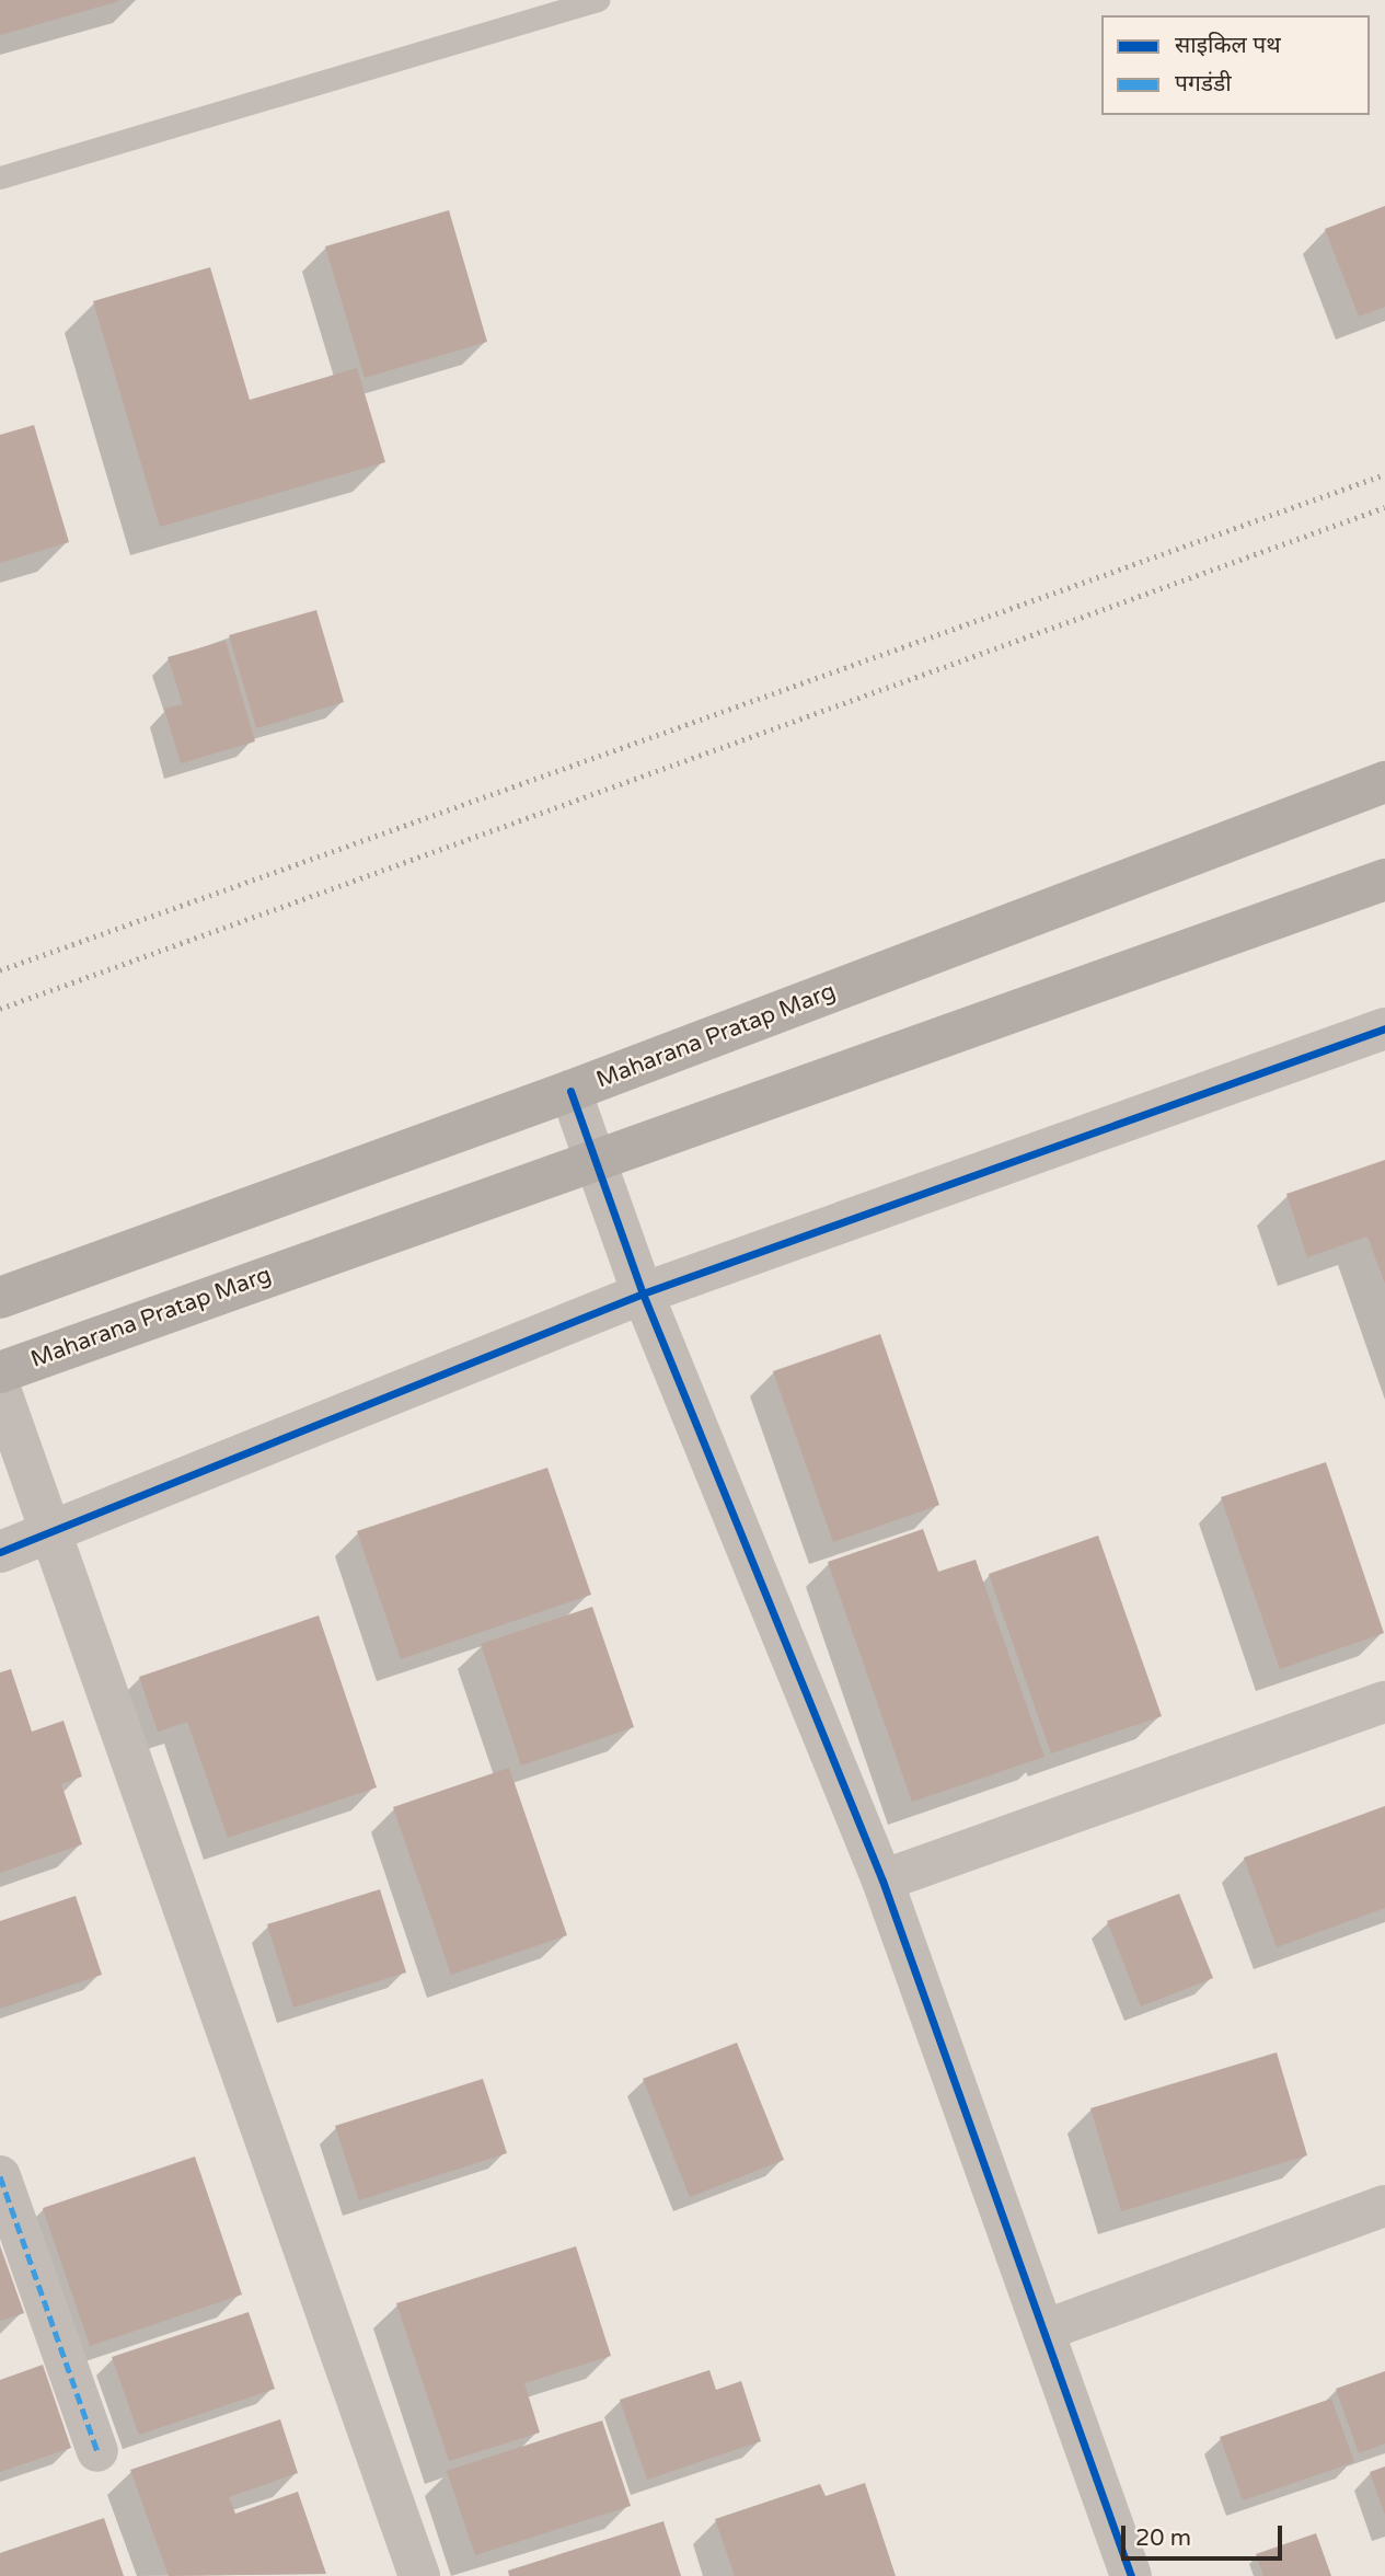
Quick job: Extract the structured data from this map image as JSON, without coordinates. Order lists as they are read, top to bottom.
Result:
{
  "streets": {
    "main road": ["Maharana Pratap Marg"]
  },
  "legend": ["साइकिल पथ", "पगडंडी"],
  "scale_bar": "20 m"
}
